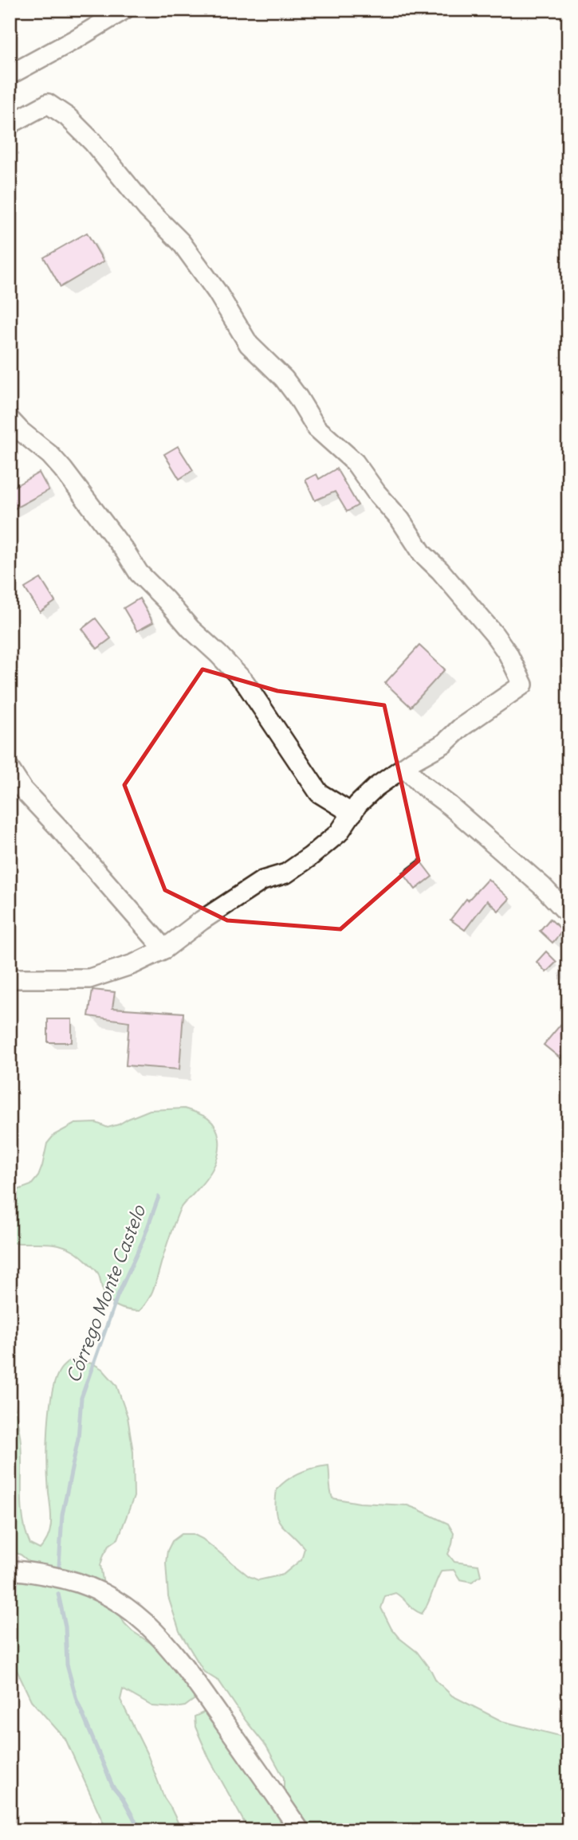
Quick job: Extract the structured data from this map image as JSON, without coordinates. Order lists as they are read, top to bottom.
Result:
{
  "water": ["Córrego Monte Castelo"]
}
